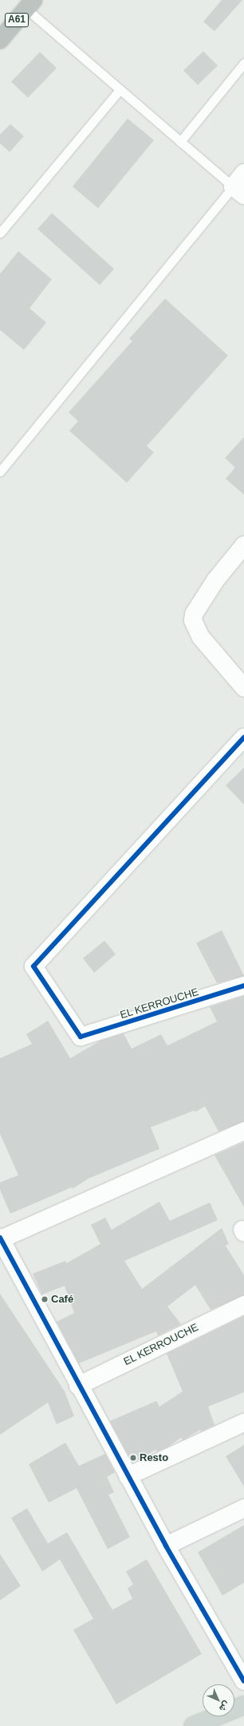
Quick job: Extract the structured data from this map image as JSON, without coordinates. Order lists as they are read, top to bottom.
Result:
{
  "streets": {
    "highway": ["A61"],
    "street": ["EL KERROUCHE"]
  },
  "places": ["Café", "Resto"],
  "north": "bottom right"
}
